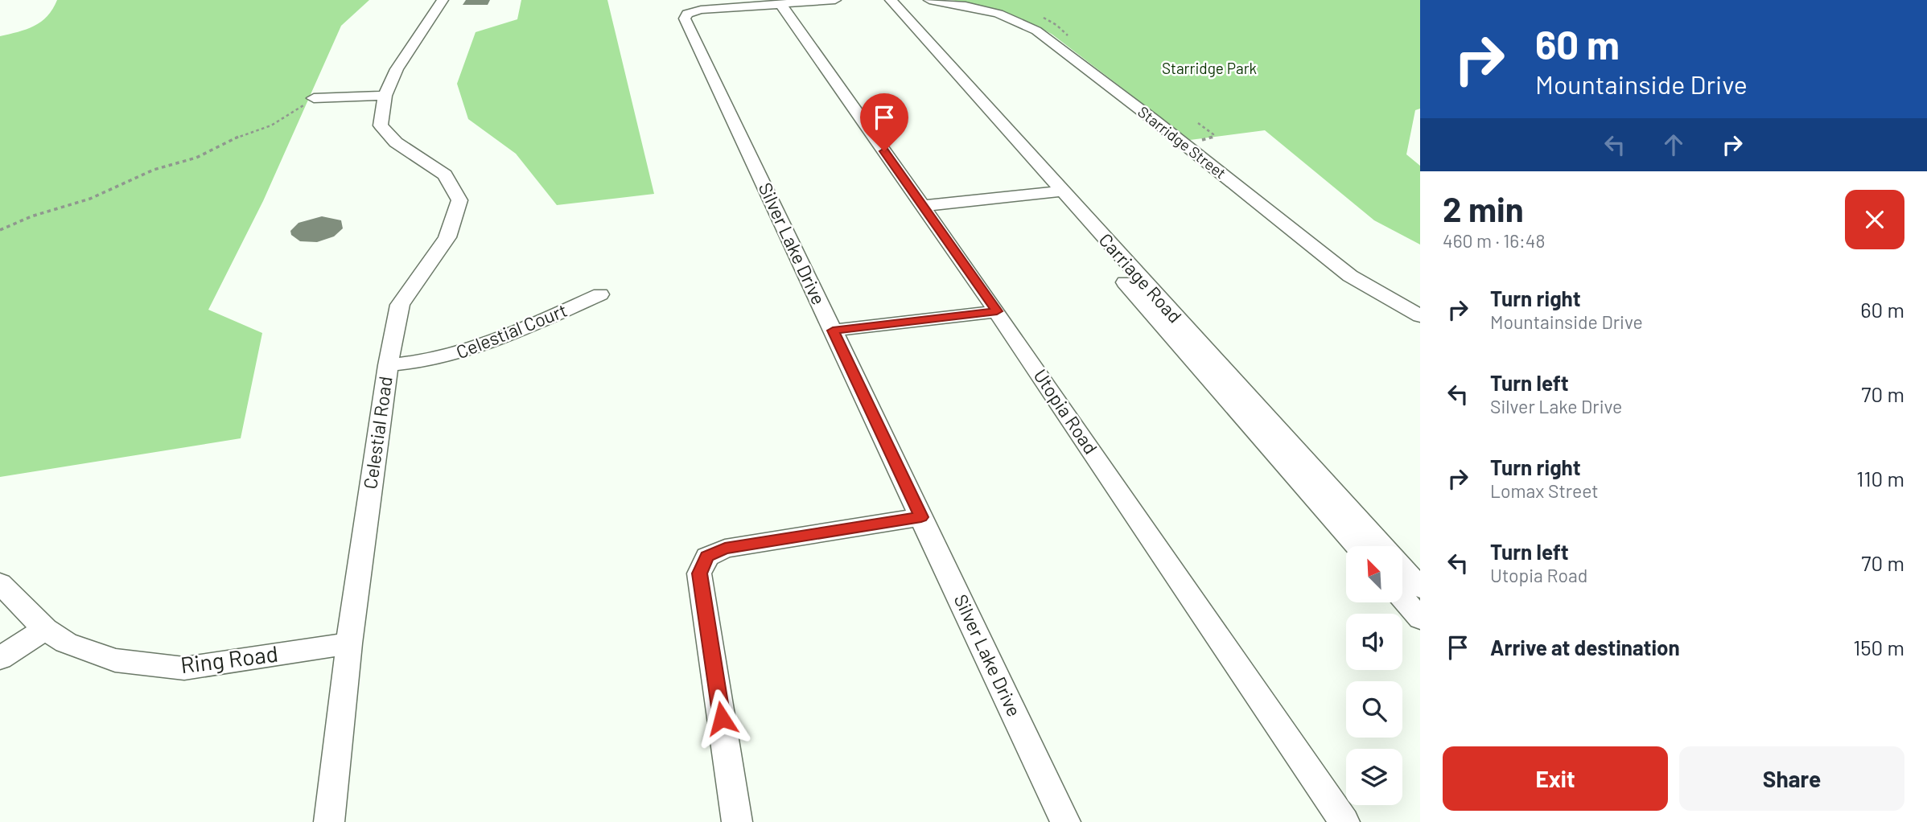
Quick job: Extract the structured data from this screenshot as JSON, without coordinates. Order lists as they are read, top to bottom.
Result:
{
  "streets": {
    "street": [
      "Starridge Street",
      "Silver Lake Drive",
      "Carriage Road",
      "Celestial Court",
      "Utopia Road",
      "Celestial Road",
      "Ring Road"
    ]
  },
  "crossings": [
    ["Silver Lake Drive", "Utopia Road"],
    ["Celestial Court", "Celestial Road"],
    ["Celestial Road", "Ring Road"]
  ],
  "parks": ["Starridge Park"],
  "north": "top left",
  "page": {
    "turn": ["60 m", "Mountainside Drive"],
    "heading": ["2 min", "460 m · 16:48"],
    "list": [
      {
        "name": "Turn right",
        "note": "Mountainside Drive",
        "value": "60 m"
      },
      {
        "name": "Turn left",
        "note": "Silver Lake Drive",
        "value": "70 m"
      },
      {
        "name": "Turn right",
        "note": "Lomax Street",
        "value": "110 m"
      },
      {
        "name": "Turn left",
        "note": "Utopia Road",
        "value": "70 m"
      },
      {
        "name": "Arrive at destination",
        "value": "150 m"
      }
    ],
    "buttons": ["Exit", "Share"]
  }
}
